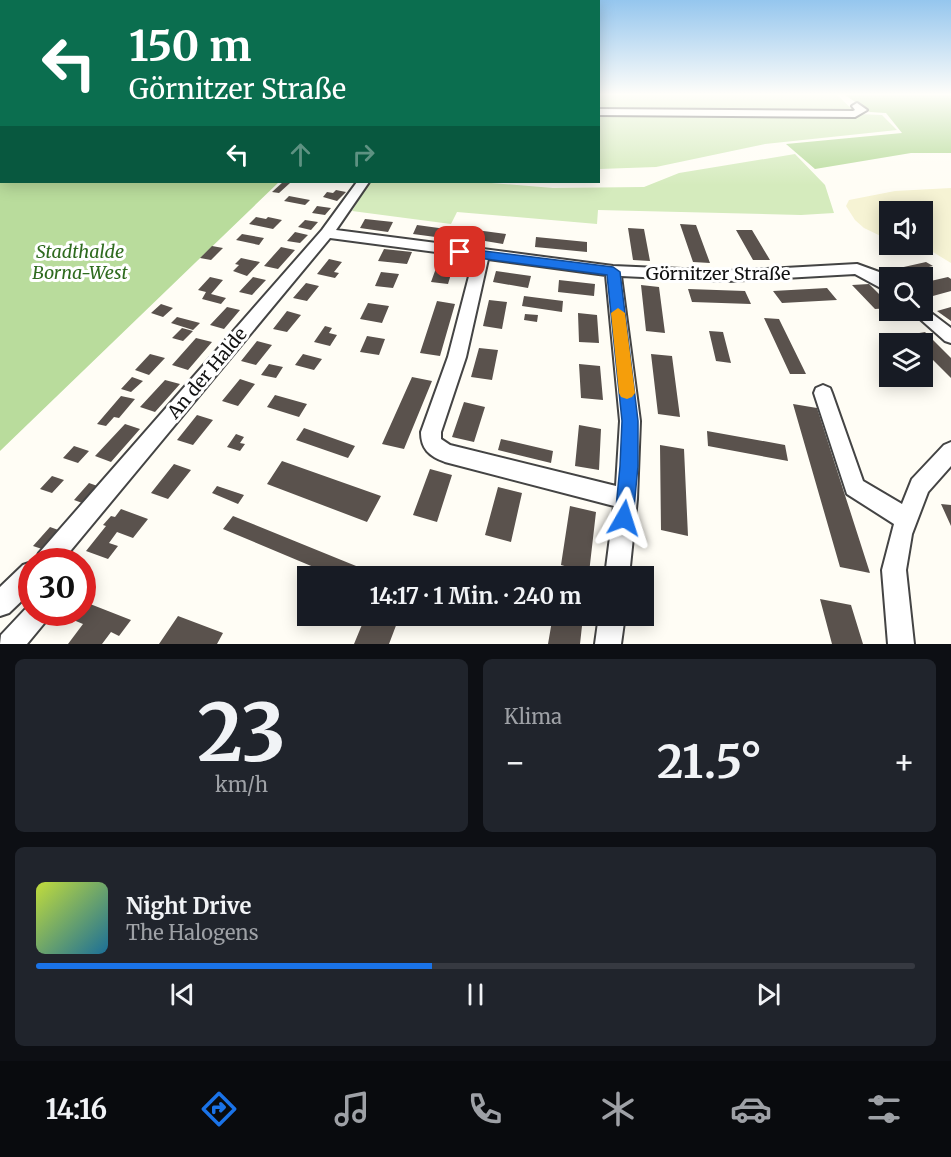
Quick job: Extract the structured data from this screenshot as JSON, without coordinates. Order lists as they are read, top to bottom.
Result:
{
  "streets": {
    "street": ["Görnitzer Straße", "An der Halde"]
  },
  "crossings": [
    ["Görnitzer Straße", "An der Halde"]
  ],
  "parks": ["Stadthalde Borna-West"],
  "page": {
    "turn": ["150 m", "Görnitzer Straße"],
    "limit": "30",
    "trip": "14:17 · 1 Min. · 240 m",
    "tile": [
      ["23", "km/h"],
      "Klima"
    ],
    "heat": ["−", "21.5°", "+"],
    "song": ["Night Drive", "The Halogens"],
    "tabs": "14:16"
  }
}
